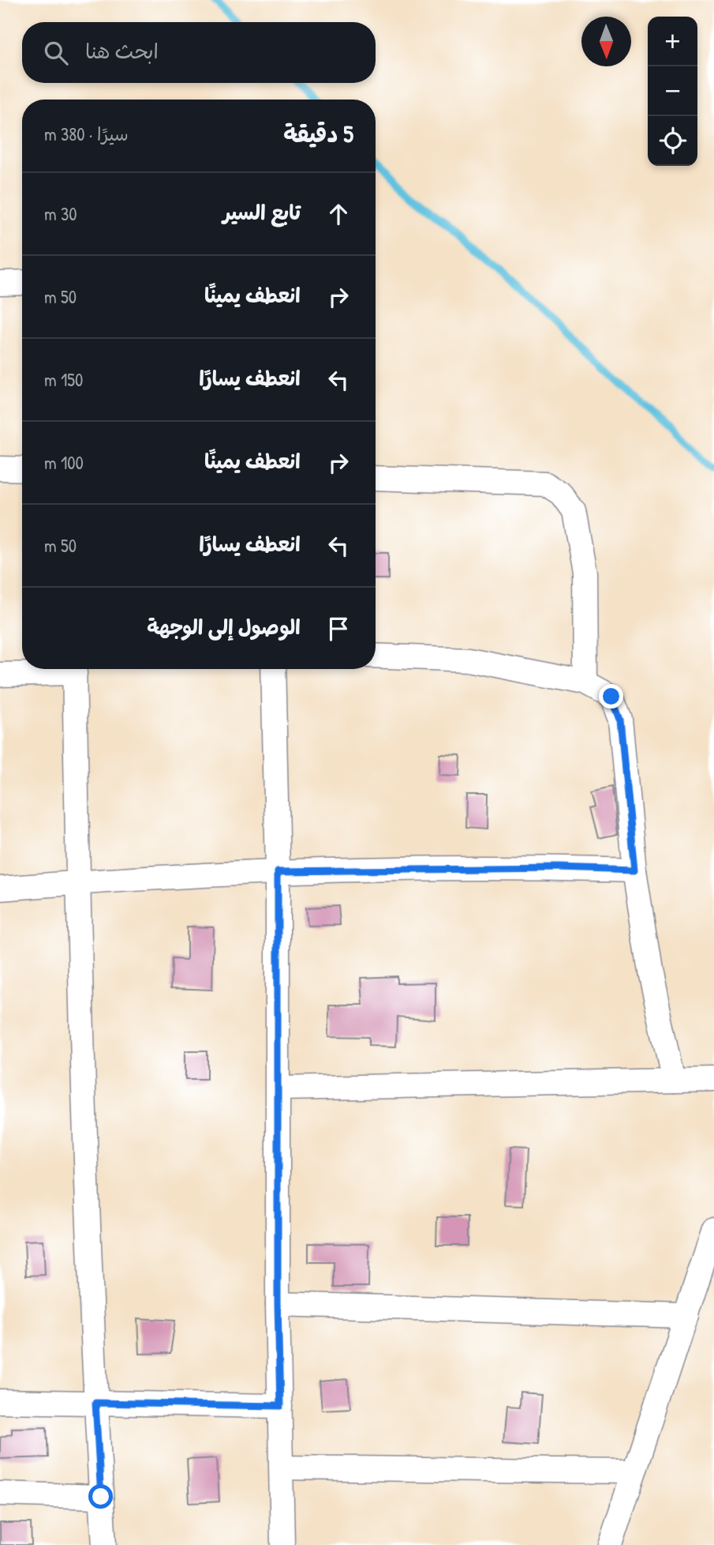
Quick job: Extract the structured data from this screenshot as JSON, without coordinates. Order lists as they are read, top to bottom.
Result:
{
  "north": "bottom",
  "page": {
    "map_buttons": ["+", "−"],
    "search": "ابحث هنا",
    "heading": ["5 دقيقة", "سيرًا · 380 m"],
    "list": [
      ["تابع السير", "30 m"],
      ["انعطف يمينًا", "50 m"],
      ["انعطف يسارًا", "150 m"],
      ["انعطف يمينًا", "100 m"],
      ["انعطف يسارًا", "50 m"],
      "الوصول إلى الوجهة"
    ]
  }
}
